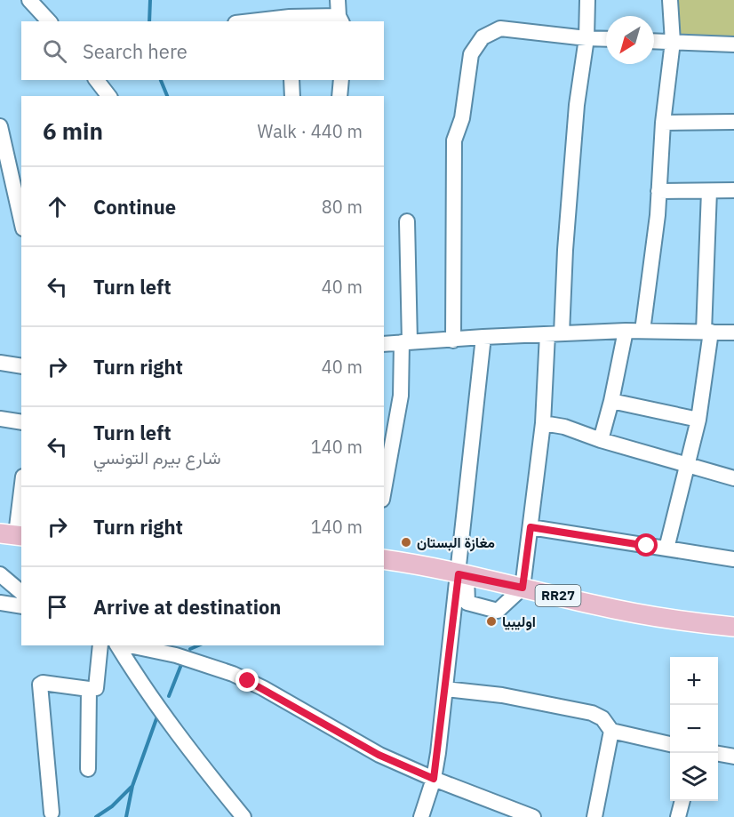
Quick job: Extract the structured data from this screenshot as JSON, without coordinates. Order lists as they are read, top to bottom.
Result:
{
  "streets": {
    "main road": ["RR27"]
  },
  "places": ["مغازة البستان", "اوليبيا"],
  "north": "bottom left",
  "page": {
    "search": "Search here",
    "heading": ["6 min", "Walk · 440 m"],
    "list": [
      ["Continue", "80 m"],
      ["Turn left", "40 m"],
      ["Turn right", "40 m"],
      ["Turn left", "شارع بيرم التونسي", "140 m"],
      ["Turn right", "140 m"],
      "Arrive at destination"
    ],
    "map_buttons": ["+", "−"]
  }
}
